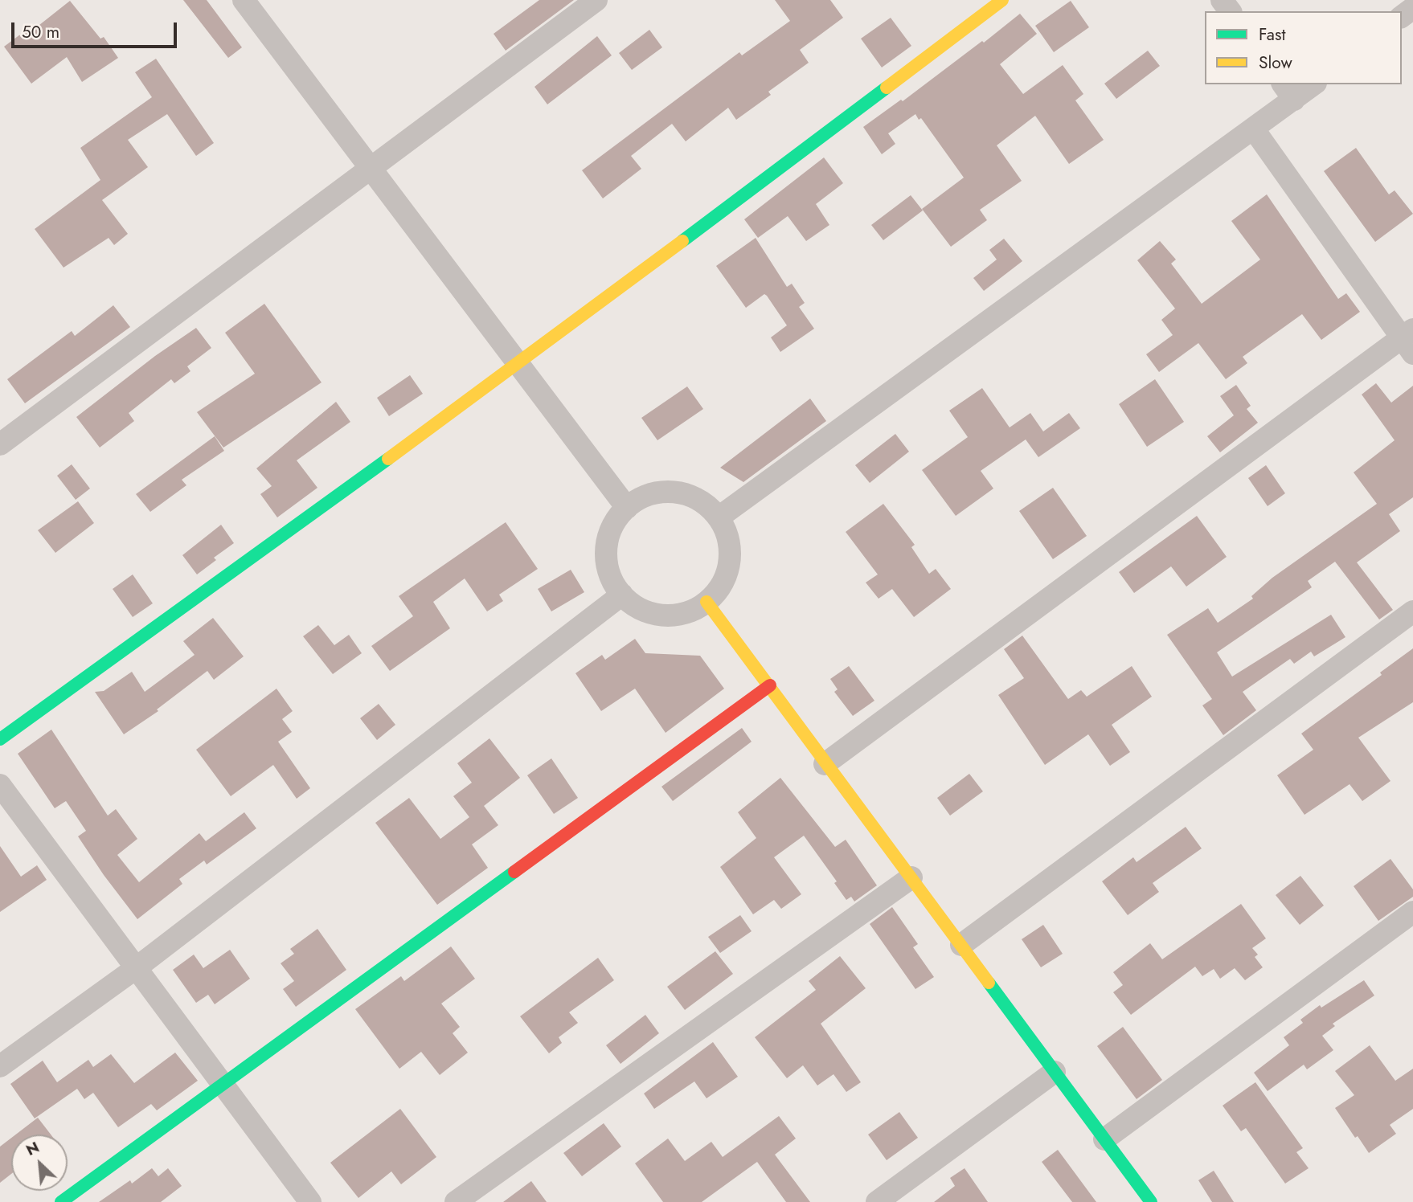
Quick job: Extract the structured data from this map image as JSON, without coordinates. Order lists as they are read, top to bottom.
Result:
{
  "legend": ["Fast", "Slow"],
  "scale_bar": "50 m",
  "north": "top left"
}
